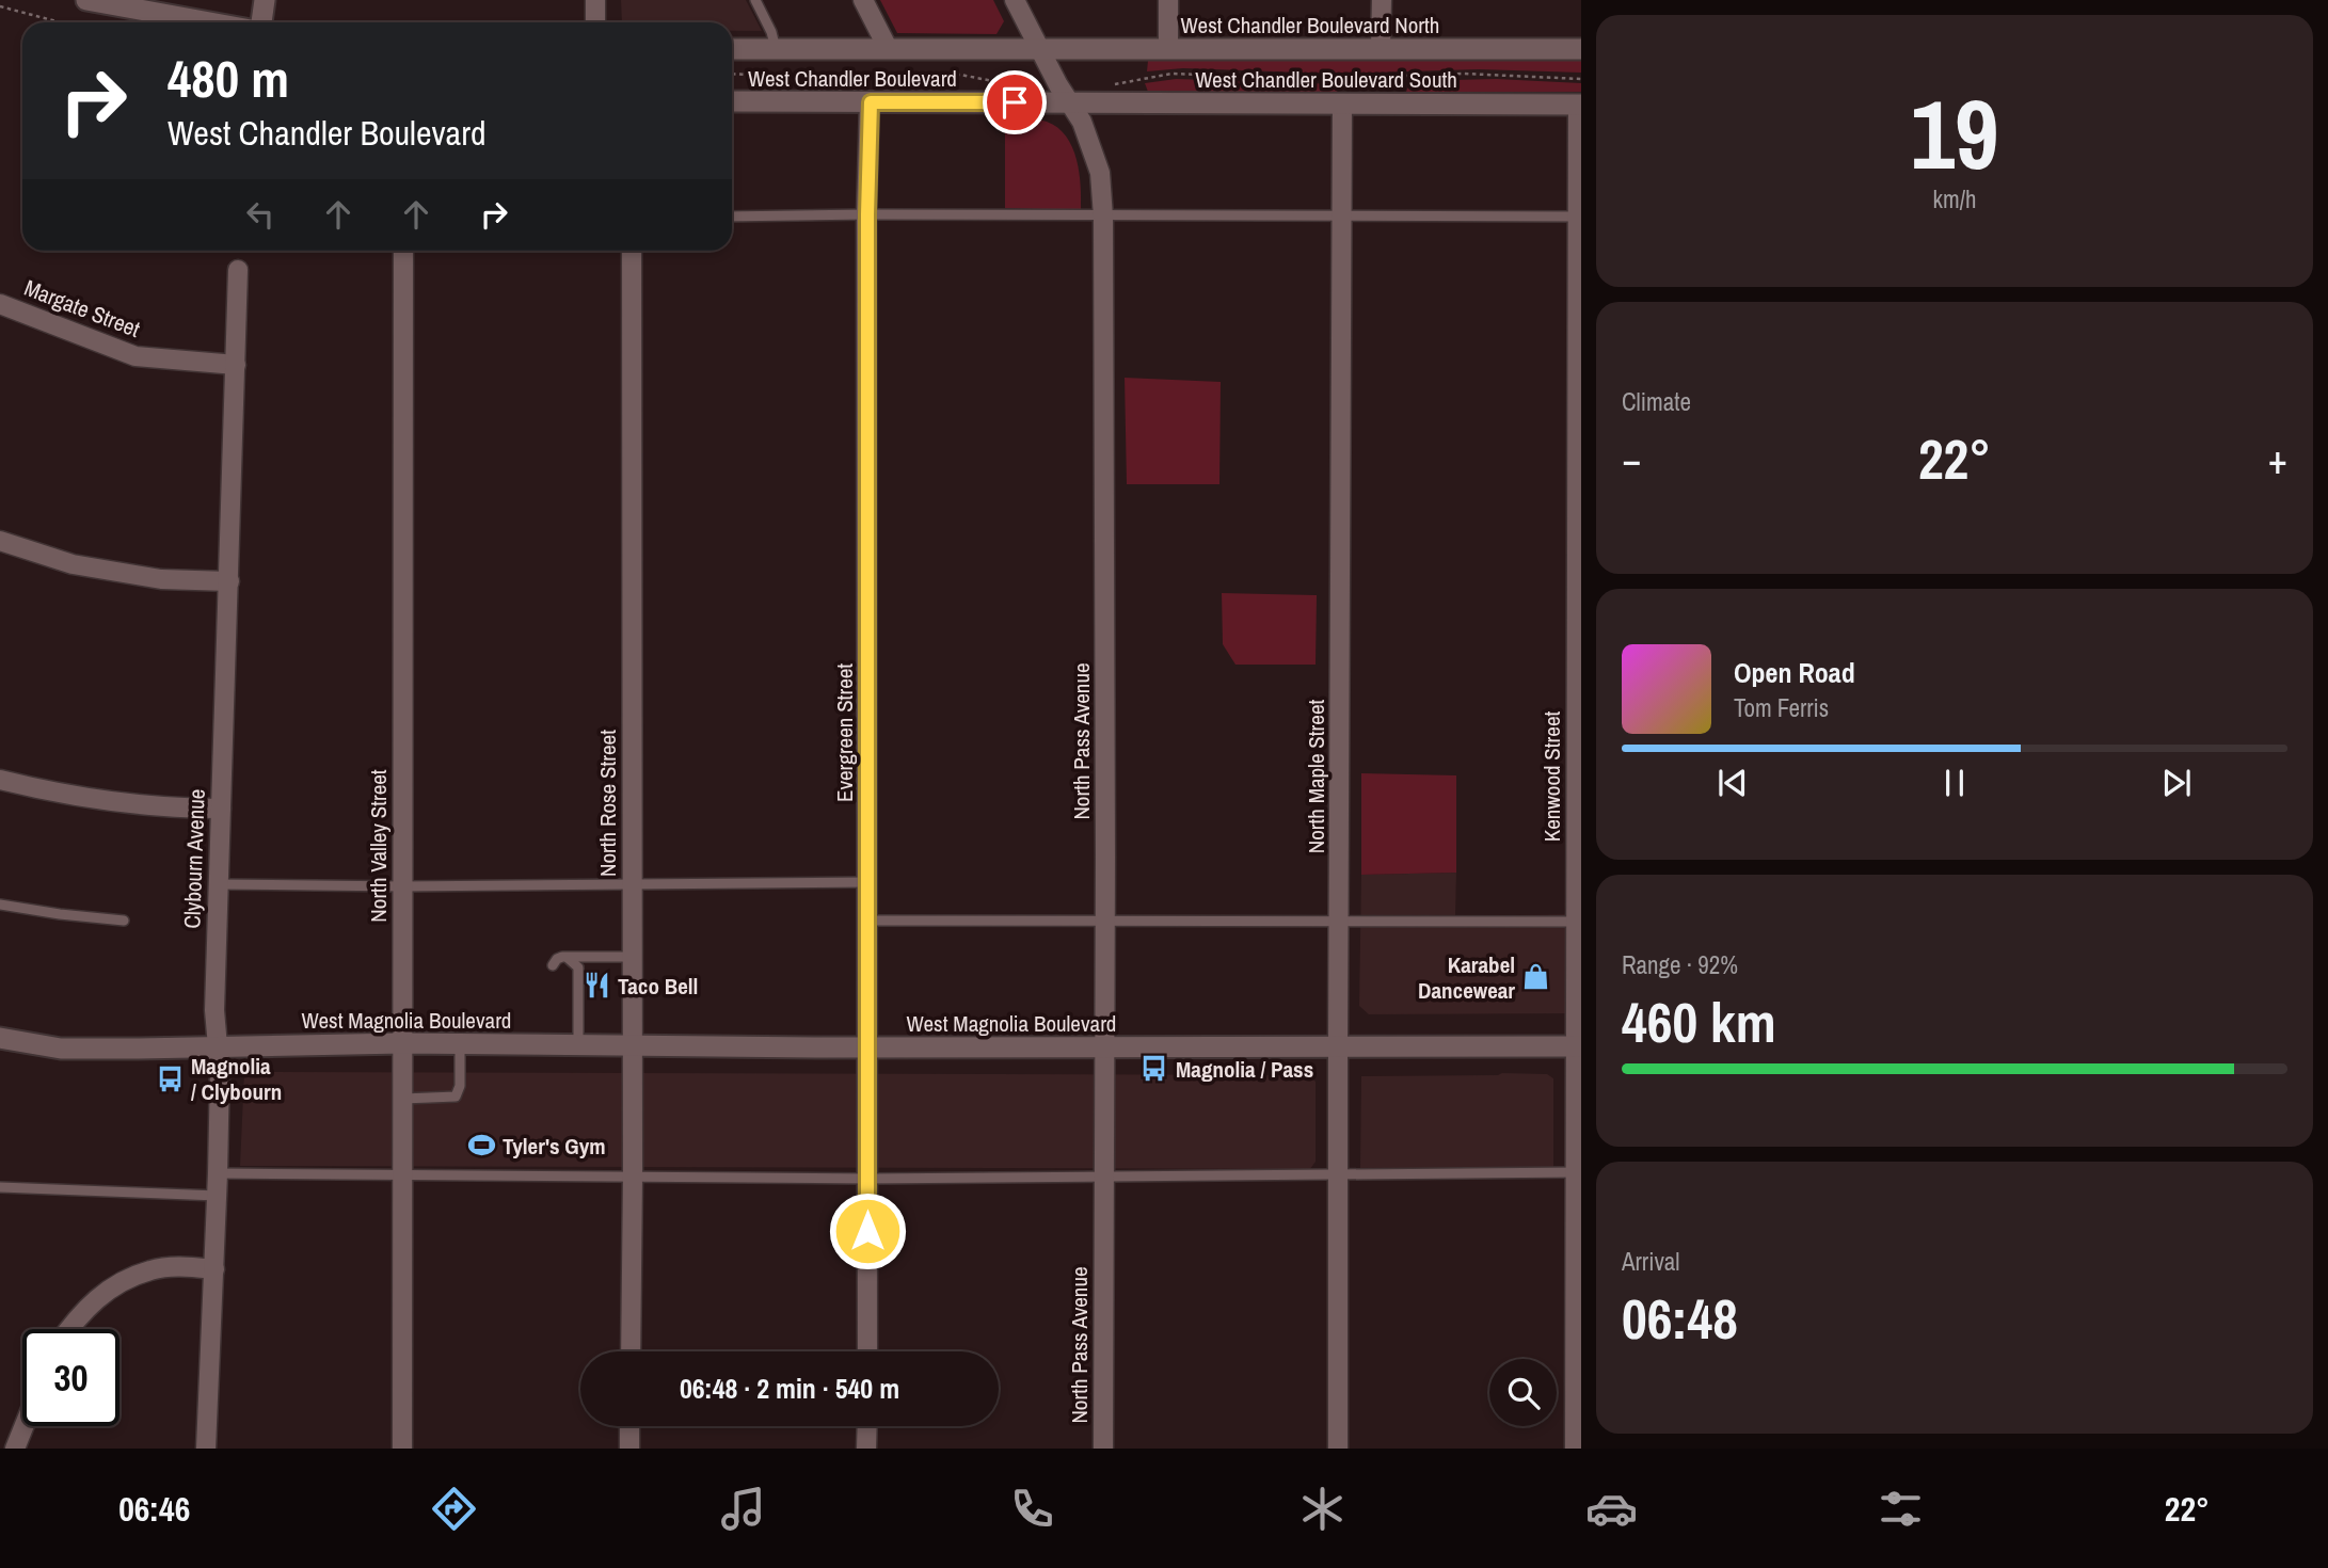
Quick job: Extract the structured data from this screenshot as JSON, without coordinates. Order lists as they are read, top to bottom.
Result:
{
  "streets": {
    "main road": [
      "West Chandler Boulevard North",
      "West Chandler Boulevard",
      "West Chandler Boulevard South",
      "West Magnolia Boulevard"
    ],
    "street": [
      "Margate Street",
      "Evergreen Street",
      "North Pass Avenue",
      "North Maple Street",
      "Kenwood Street",
      "North Rose Street",
      "North Valley Street",
      "Clybourn Avenue"
    ]
  },
  "crossings": [
    ["West Chandler Boulevard North", "West Chandler Boulevard"],
    ["West Chandler Boulevard North", "North Pass Avenue"],
    ["West Chandler Boulevard", "West Chandler Boulevard South"],
    ["West Chandler Boulevard", "Evergreen Street"],
    ["West Chandler Boulevard", "North Pass Avenue"],
    ["West Chandler Boulevard South", "North Pass Avenue"],
    ["West Chandler Boulevard South", "North Maple Street"],
    ["West Chandler Boulevard South", "Kenwood Street"],
    ["Margate Street", "Clybourn Avenue"],
    ["Evergreen Street", "West Magnolia Boulevard"],
    ["North Pass Avenue", "West Magnolia Boulevard"],
    ["North Maple Street", "West Magnolia Boulevard"],
    ["Kenwood Street", "West Magnolia Boulevard"],
    ["North Rose Street", "West Magnolia Boulevard"],
    ["North Valley Street", "West Magnolia Boulevard"],
    ["Clybourn Avenue", "West Magnolia Boulevard"]
  ],
  "places": {
    "shop": ["Karabel Dancewear"],
    "restaurant": ["Taco Bell"],
    "bus stop": ["Magnolia / Pass", "Magnolia / Clybourn"],
    "sports": ["Tyler's Gym"]
  },
  "page": {
    "tile": [
      ["19", "km/h"],
      "Climate",
      ["Range · 92%", "460 km"],
      ["Arrival", "06:48"]
    ],
    "turn": ["480 m", "West Chandler Boulevard"],
    "heat": ["−", "22°", "+"],
    "song": ["Open Road", "Tom Ferris"],
    "limit": "30",
    "trip": "06:48 · 2 min · 540 m",
    "tabs": ["06:46", "22°"]
  }
}
